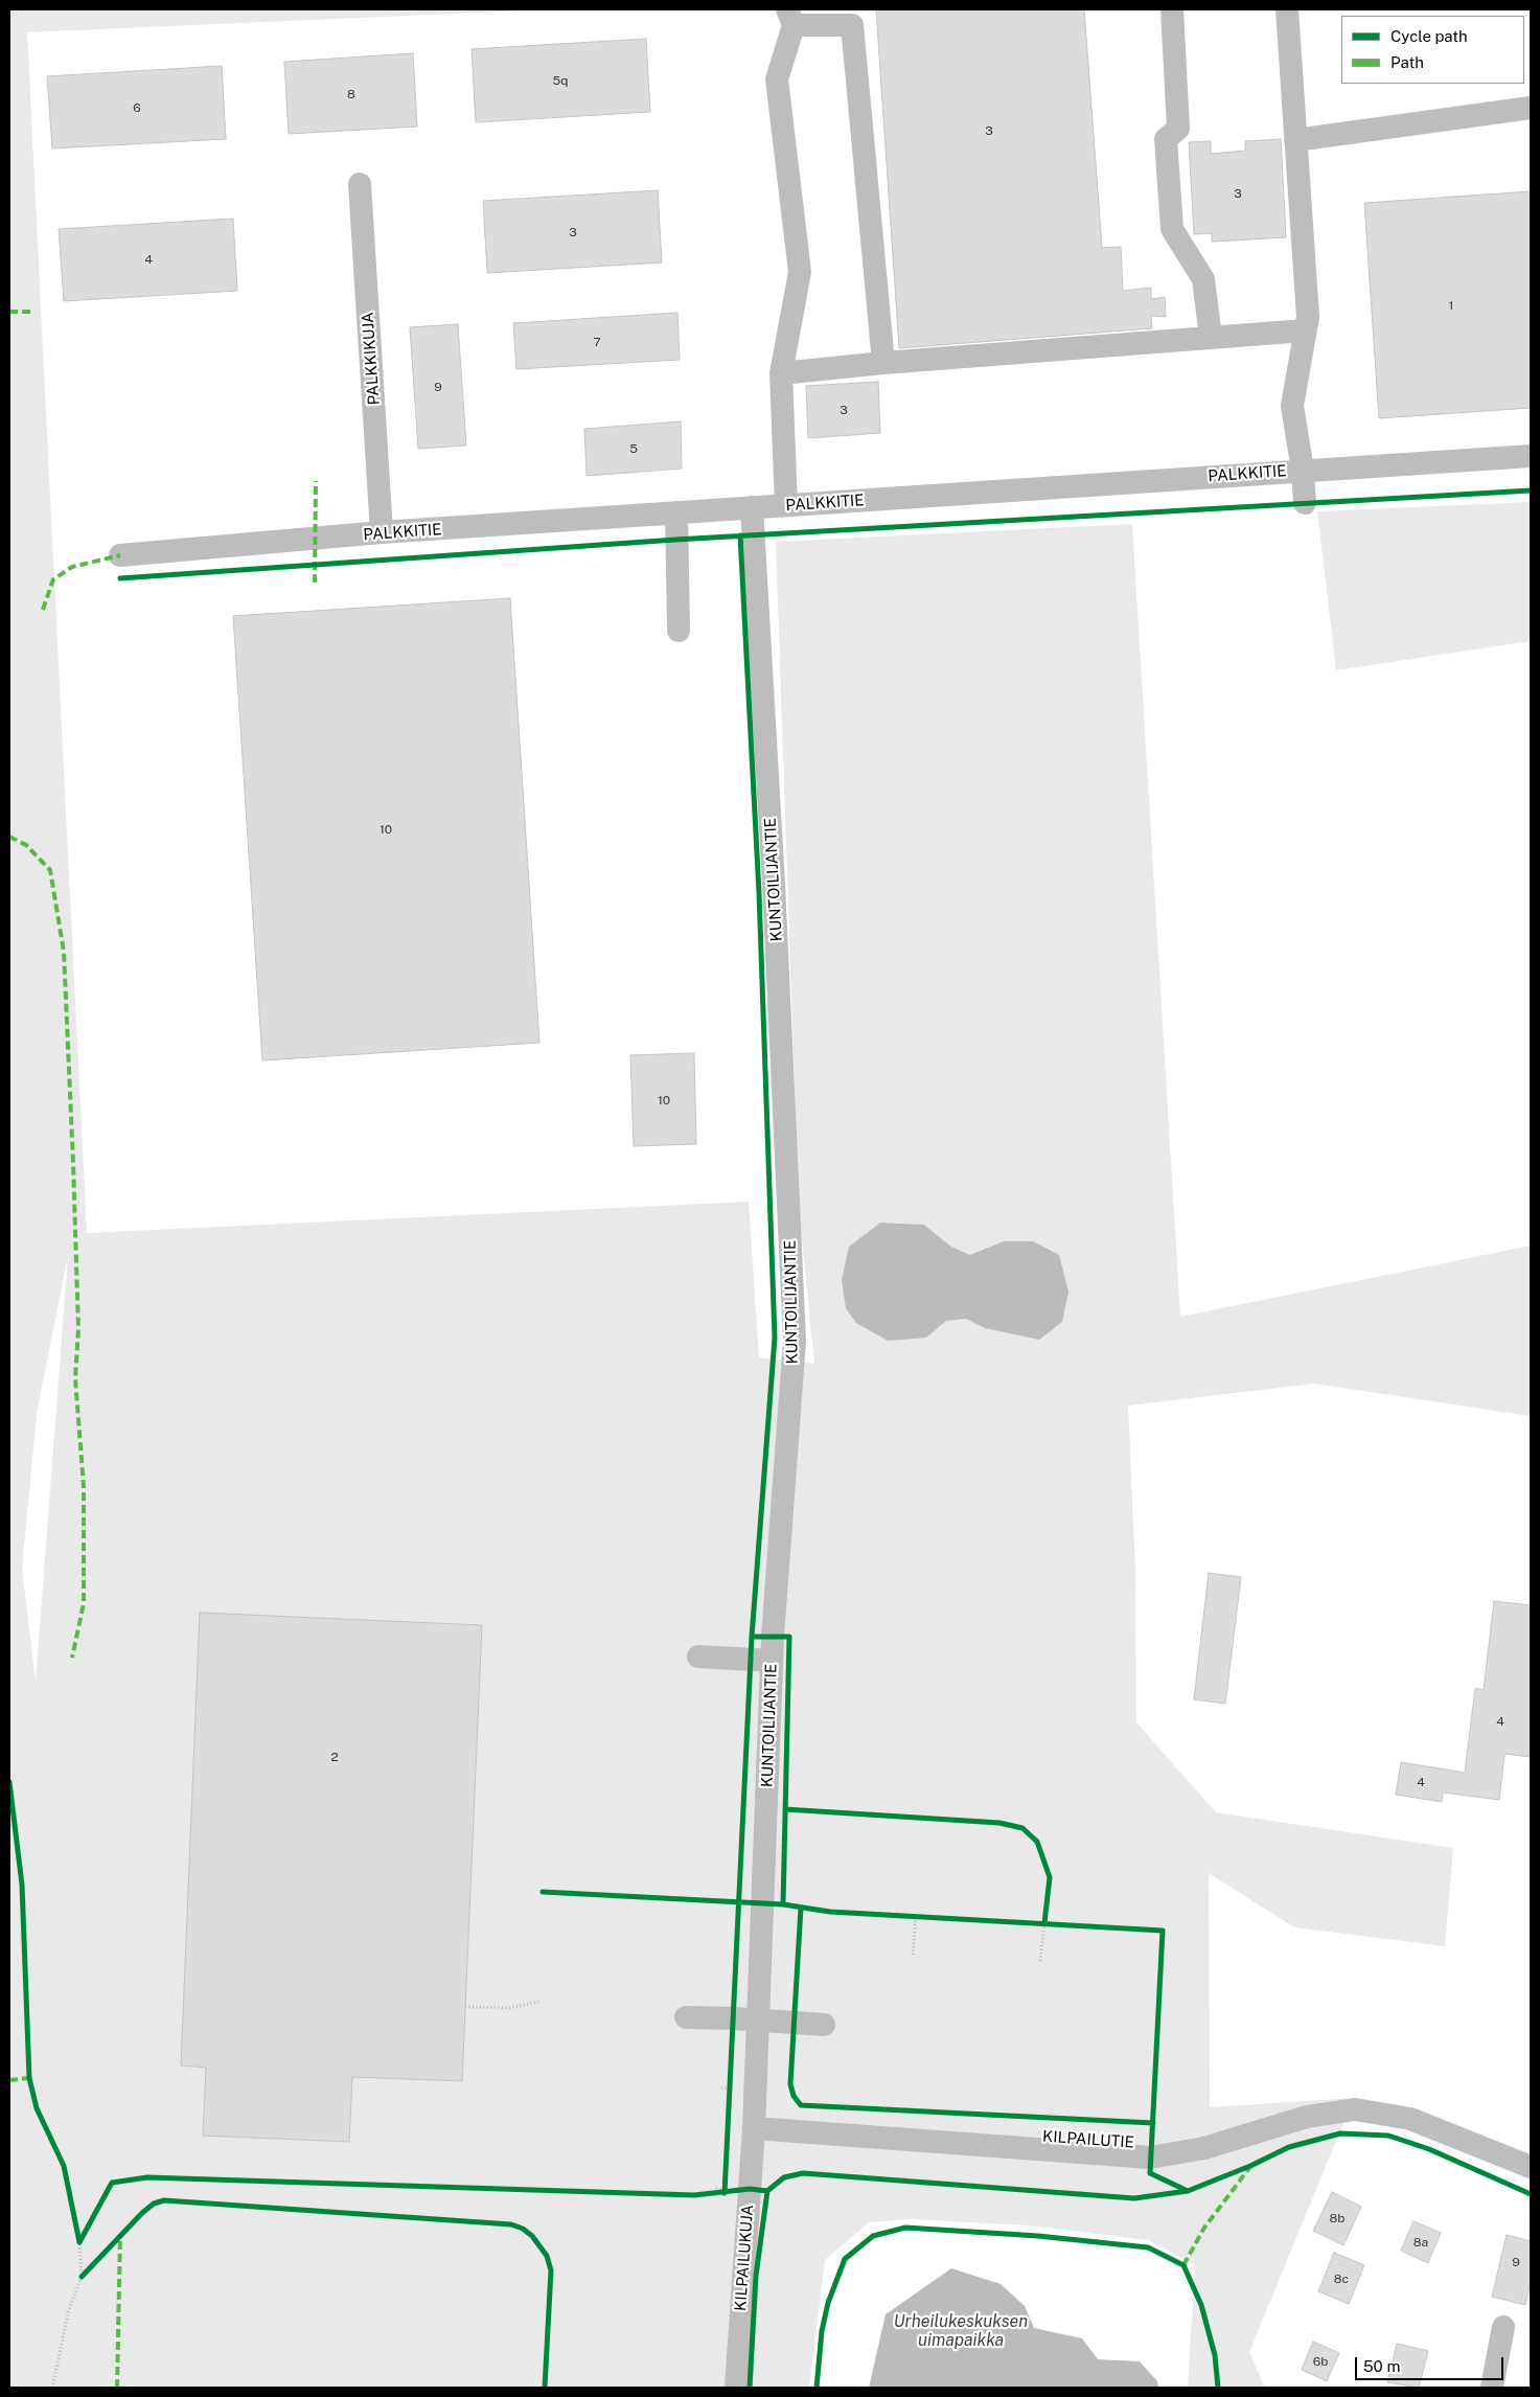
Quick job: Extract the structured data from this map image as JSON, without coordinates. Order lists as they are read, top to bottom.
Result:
{
  "streets": {
    "street": [
      "PALKKIKUJA",
      "PALKKITIE",
      "KUNTOILIJANTIE",
      "KILPAILUTIE",
      "KILPAILUKUJA"
    ]
  },
  "crossings": [
    ["PALKKIKUJA", "PALKKITIE"],
    ["PALKKITIE", "KUNTOILIJANTIE"],
    ["KUNTOILIJANTIE", "KILPAILUTIE"],
    ["KUNTOILIJANTIE", "KILPAILUKUJA"],
    ["KILPAILUTIE", "KILPAILUKUJA"]
  ],
  "water": ["Urheilukeskuksen uimapaikka"],
  "house_numbers": [
    "5q",
    "8",
    "6",
    "3",
    "3",
    "3",
    "4",
    "1",
    "7",
    "9",
    "3",
    "5",
    "10",
    "10",
    "4",
    "2",
    "4",
    "8b",
    "8a",
    "9",
    "8c",
    "6b"
  ],
  "legend": ["Cycle path", "Path"],
  "scale_bar": "50 m"
}
